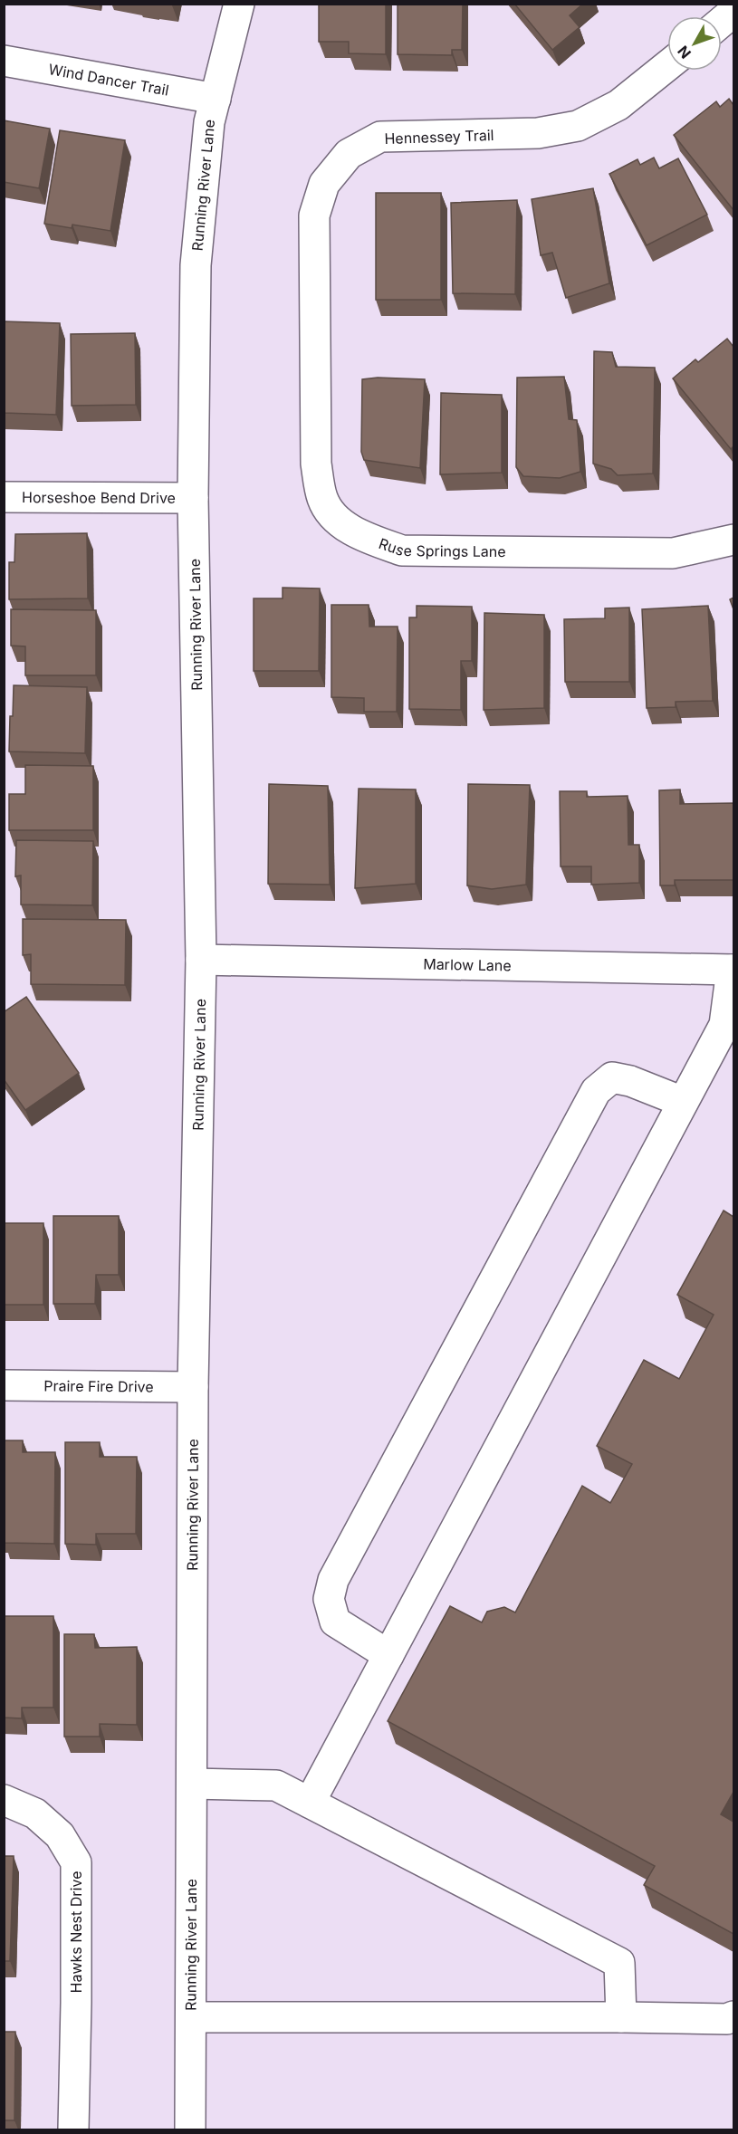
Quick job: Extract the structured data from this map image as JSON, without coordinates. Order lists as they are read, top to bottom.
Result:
{
  "streets": {
    "street": [
      "Wind Dancer Trail",
      "Hennessey Trail",
      "Running River Lane",
      "Horseshoe Bend Drive",
      "Ruse Springs Lane",
      "Marlow Lane",
      "Praire Fire Drive",
      "Hawks Nest Drive"
    ]
  },
  "crossings": [
    ["Wind Dancer Trail", "Running River Lane"],
    ["Hennessey Trail", "Ruse Springs Lane"],
    ["Running River Lane", "Horseshoe Bend Drive"],
    ["Running River Lane", "Marlow Lane"],
    ["Running River Lane", "Praire Fire Drive"]
  ],
  "north": "bottom left"
}
